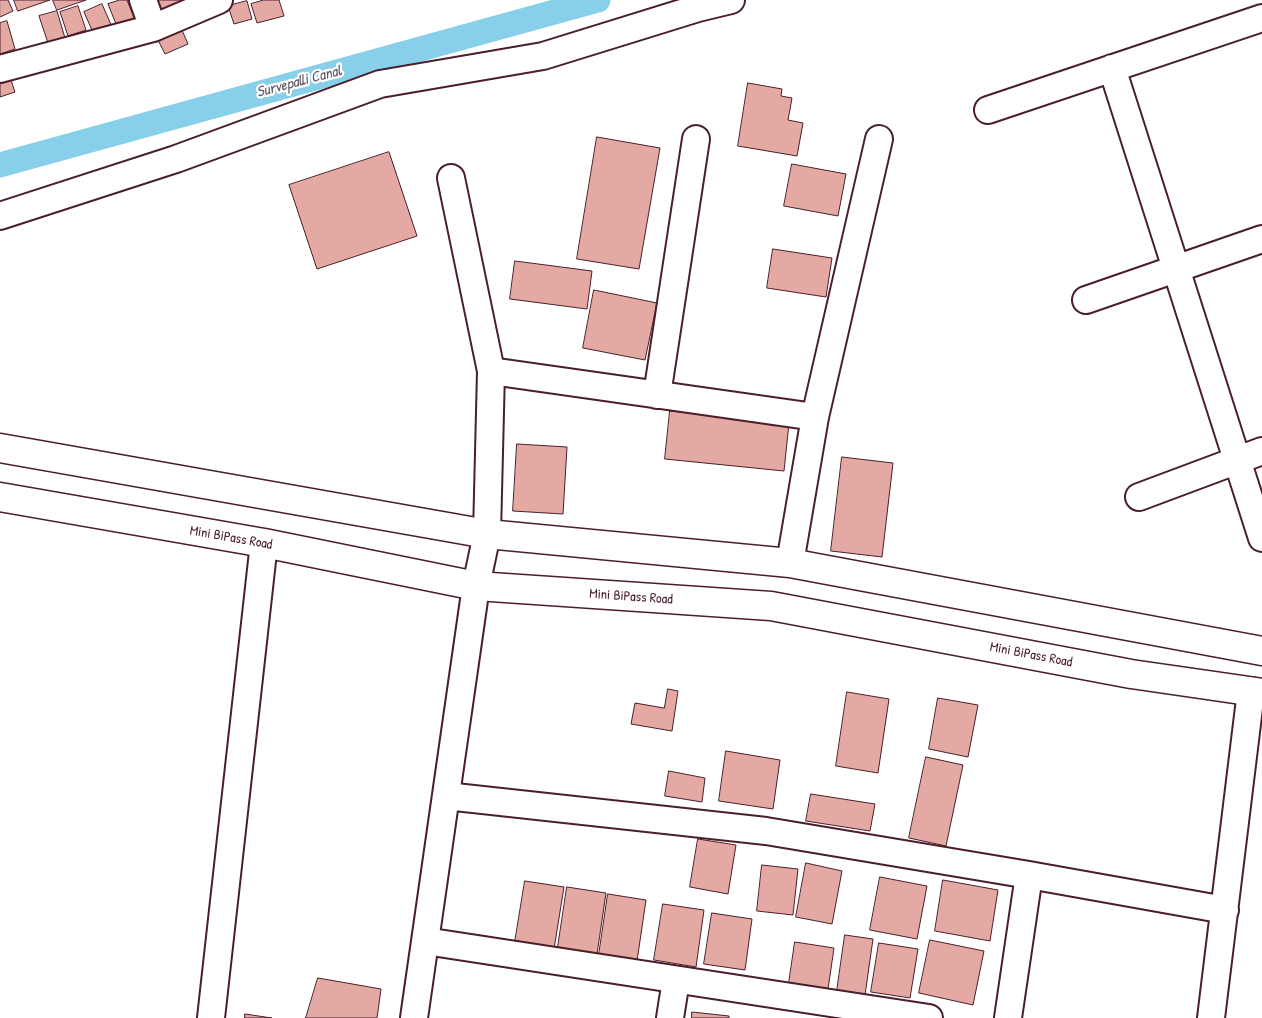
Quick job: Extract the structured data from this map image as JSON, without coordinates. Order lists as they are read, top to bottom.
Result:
{
  "streets": {
    "main road": ["Mini BiPass Road"]
  },
  "water": ["Survepalli Canal"]
}
